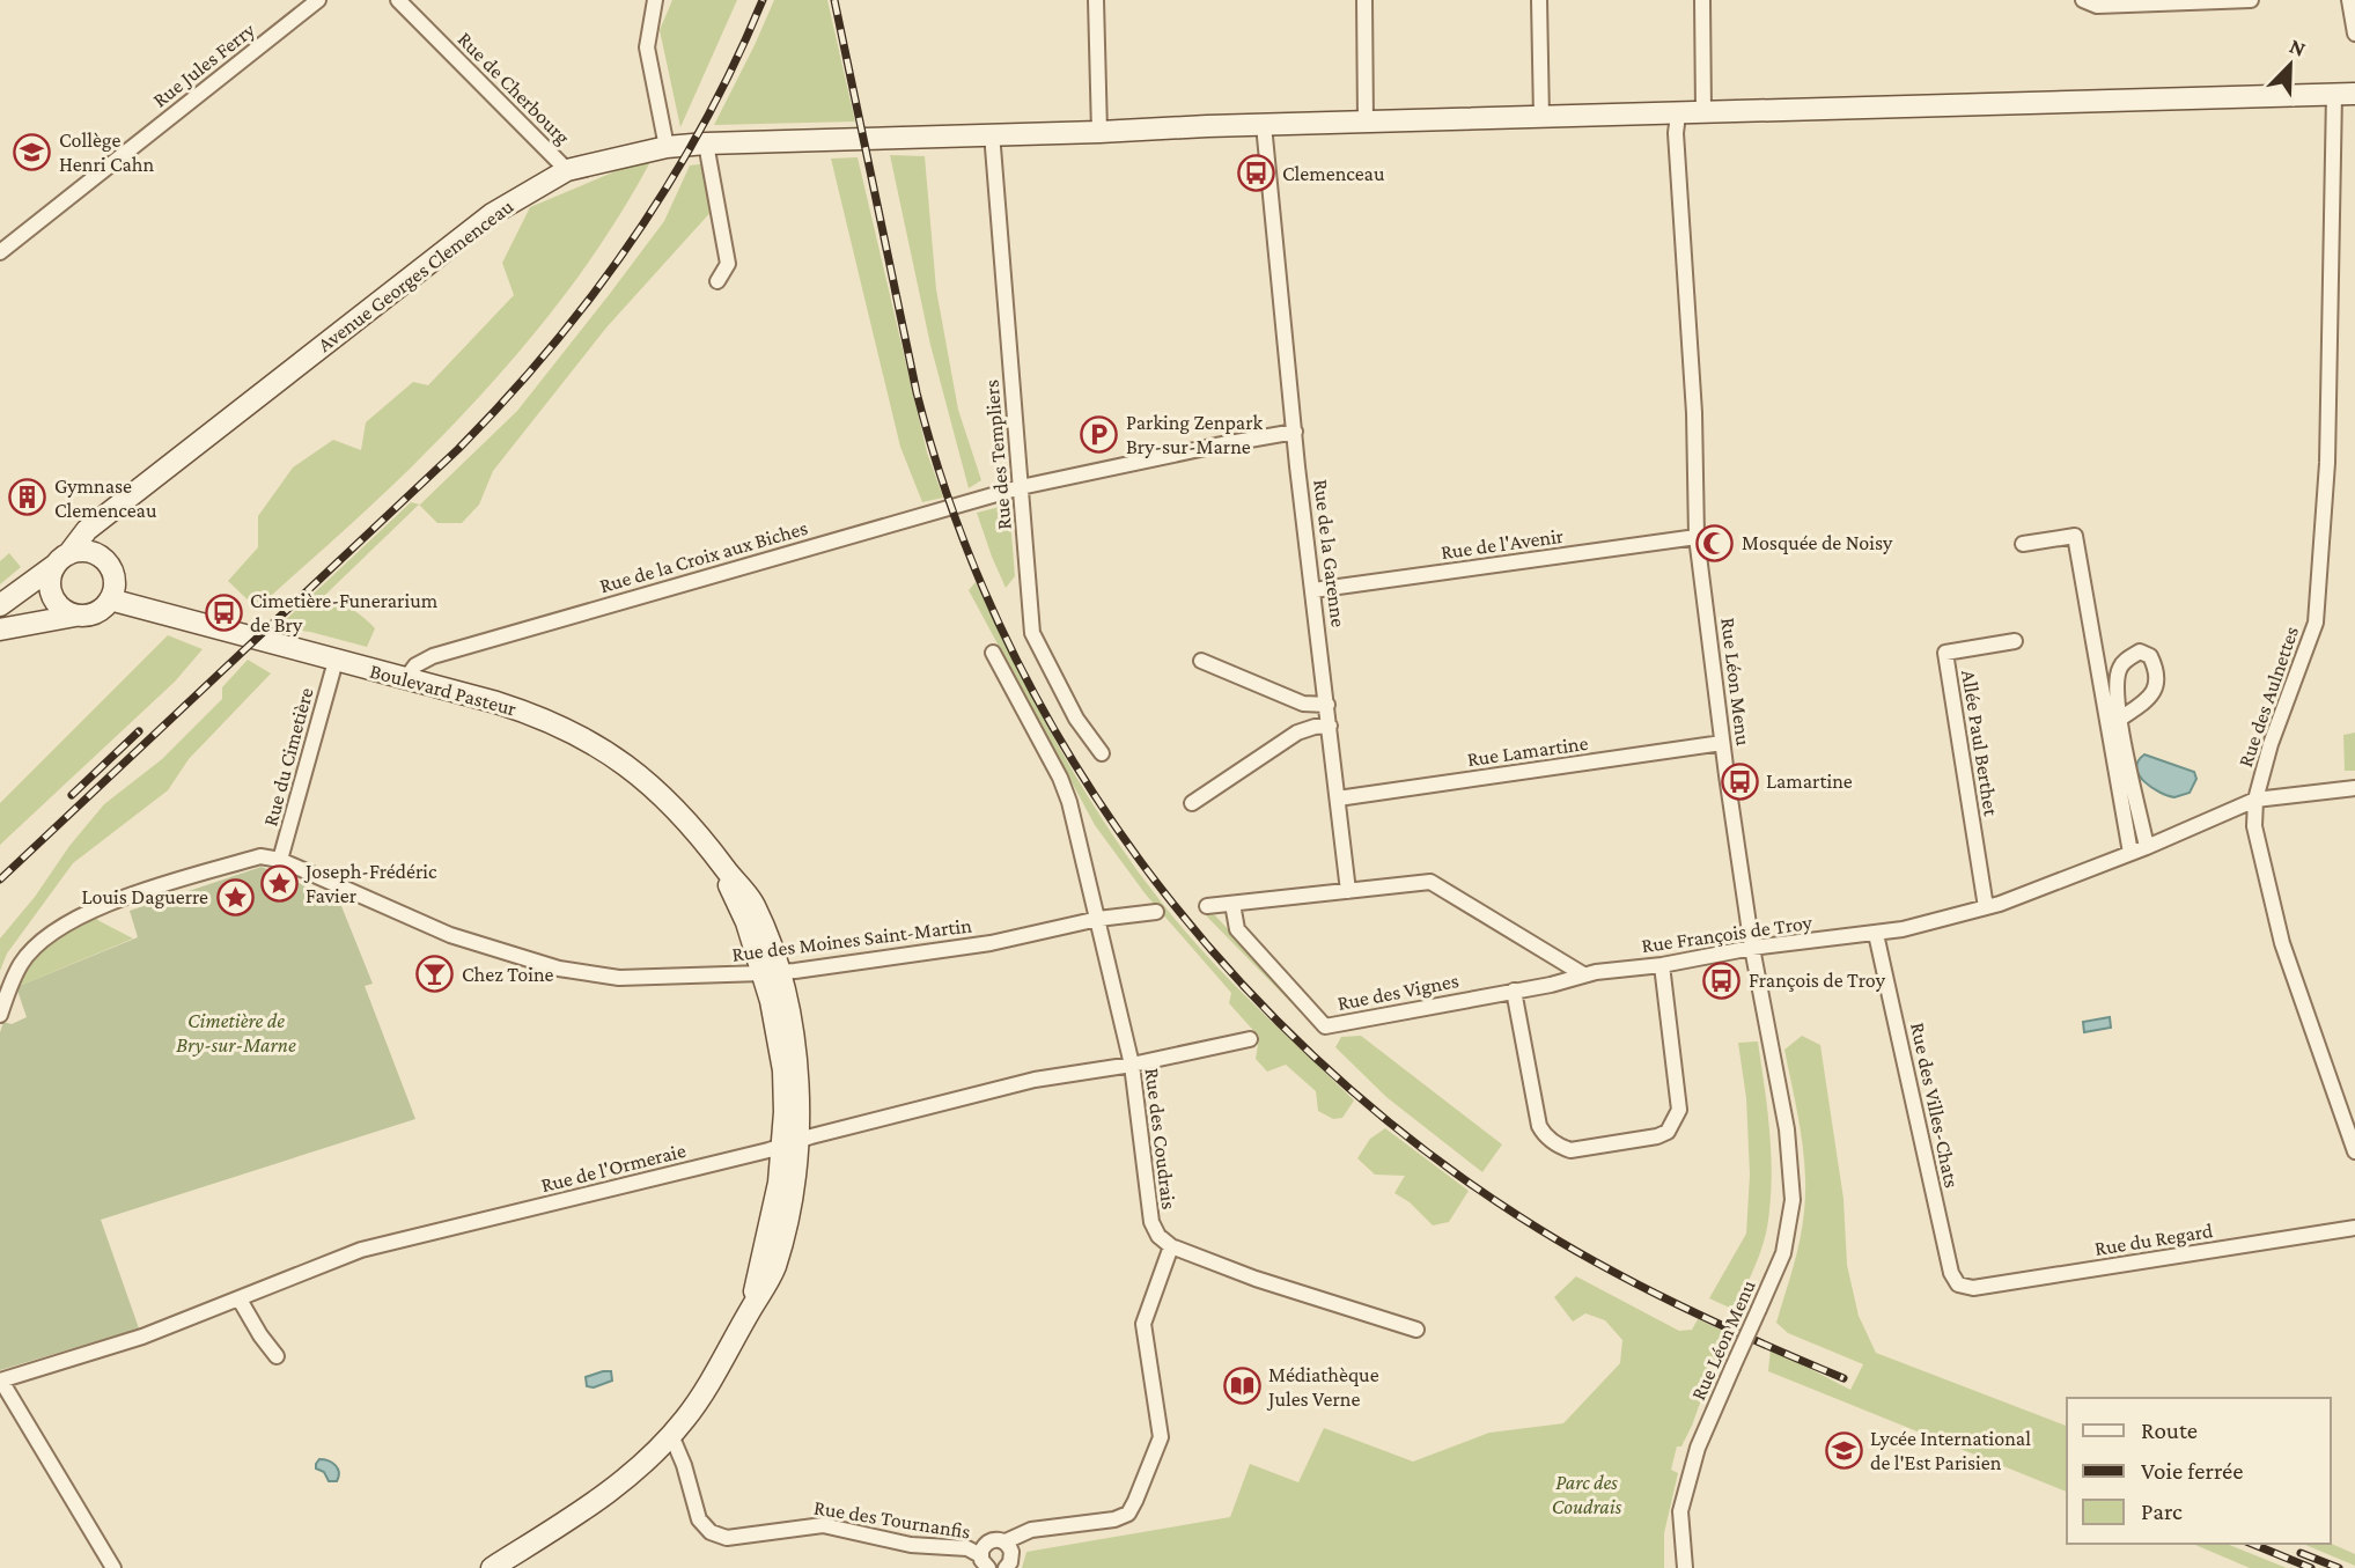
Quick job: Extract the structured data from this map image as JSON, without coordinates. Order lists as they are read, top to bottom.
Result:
{
  "streets": {
    "main road": ["Avenue Georges Clemenceau", "Boulevard Pasteur"],
    "street": [
      "Rue Jules Ferry",
      "Rue de Cherbourg",
      "Rue des Templiers",
      "Rue de l'Avenir",
      "Rue de la Garenne",
      "Rue de la Croix aux Biches",
      "Rue Léon Menu",
      "Rue des Aulnettes",
      "Allée Paul Berthet",
      "Rue Lamartine",
      "Rue du Cimetière",
      "Rue François de Troy",
      "Rue des Moines Saint-Martin",
      "Rue des Vignes",
      "Rue des Villes-Chats",
      "Rue des Coudrais",
      "Rue de l'Ormeraie",
      "Rue du Regard",
      "Rue des Tournanfis"
    ]
  },
  "crossings": [
    ["Rue de Cherbourg", "Avenue Georges Clemenceau"],
    ["Avenue Georges Clemenceau", "Rue des Templiers"],
    ["Avenue Georges Clemenceau", "Rue de la Garenne"],
    ["Avenue Georges Clemenceau", "Rue Léon Menu"],
    ["Avenue Georges Clemenceau", "Boulevard Pasteur"],
    ["Avenue Georges Clemenceau", "Rue des Aulnettes"],
    ["Rue des Templiers", "Rue de la Croix aux Biches"],
    ["Rue de l'Avenir", "Rue de la Garenne"],
    ["Rue de l'Avenir", "Rue Léon Menu"],
    ["Rue de la Garenne", "Rue de la Croix aux Biches"],
    ["Rue de la Garenne", "Rue Lamartine"],
    ["Rue de la Croix aux Biches", "Boulevard Pasteur"],
    ["Rue Léon Menu", "Rue Lamartine"],
    ["Rue Léon Menu", "Rue François de Troy"],
    ["Boulevard Pasteur", "Rue du Cimetière"],
    ["Boulevard Pasteur", "Rue des Moines Saint-Martin"],
    ["Boulevard Pasteur", "Rue de l'Ormeraie"],
    ["Boulevard Pasteur", "Rue des Tournanfis"],
    ["Rue des Aulnettes", "Rue François de Troy"],
    ["Allée Paul Berthet", "Rue François de Troy"],
    ["Rue du Cimetière", "Rue des Moines Saint-Martin"],
    ["Rue François de Troy", "Rue des Vignes"],
    ["Rue François de Troy", "Rue des Villes-Chats"],
    ["Rue des Moines Saint-Martin", "Rue des Coudrais"],
    ["Rue des Villes-Chats", "Rue du Regard"],
    ["Rue des Coudrais", "Rue de l'Ormeraie"],
    ["Rue des Coudrais", "Rue des Tournanfis"]
  ],
  "parks": ["Cimetière de Bry-sur-Marne", "Parc des Coudrais"],
  "places": {
    "school or university": ["Collège Henri Cahn", "Lycée International de l'Est Parisien"],
    "bus stop": [
      "Clemenceau",
      "Cimetière-Funerarium de Bry",
      "Lamartine",
      "François de Troy"
    ],
    "parking": ["Parking Zenpark Bry-sur-Marne"],
    "building": ["Gymnase Clemenceau"],
    "mosque": ["Mosquée de Noisy"],
    "place": ["Joseph-Frédéric Favier", "Louis Daguerre"],
    "bar": ["Chez Toine"],
    "library": ["Médiathèque Jules Verne"]
  },
  "legend": ["Route", "Voie ferrée", "Parc"],
  "north": "top right"
}
